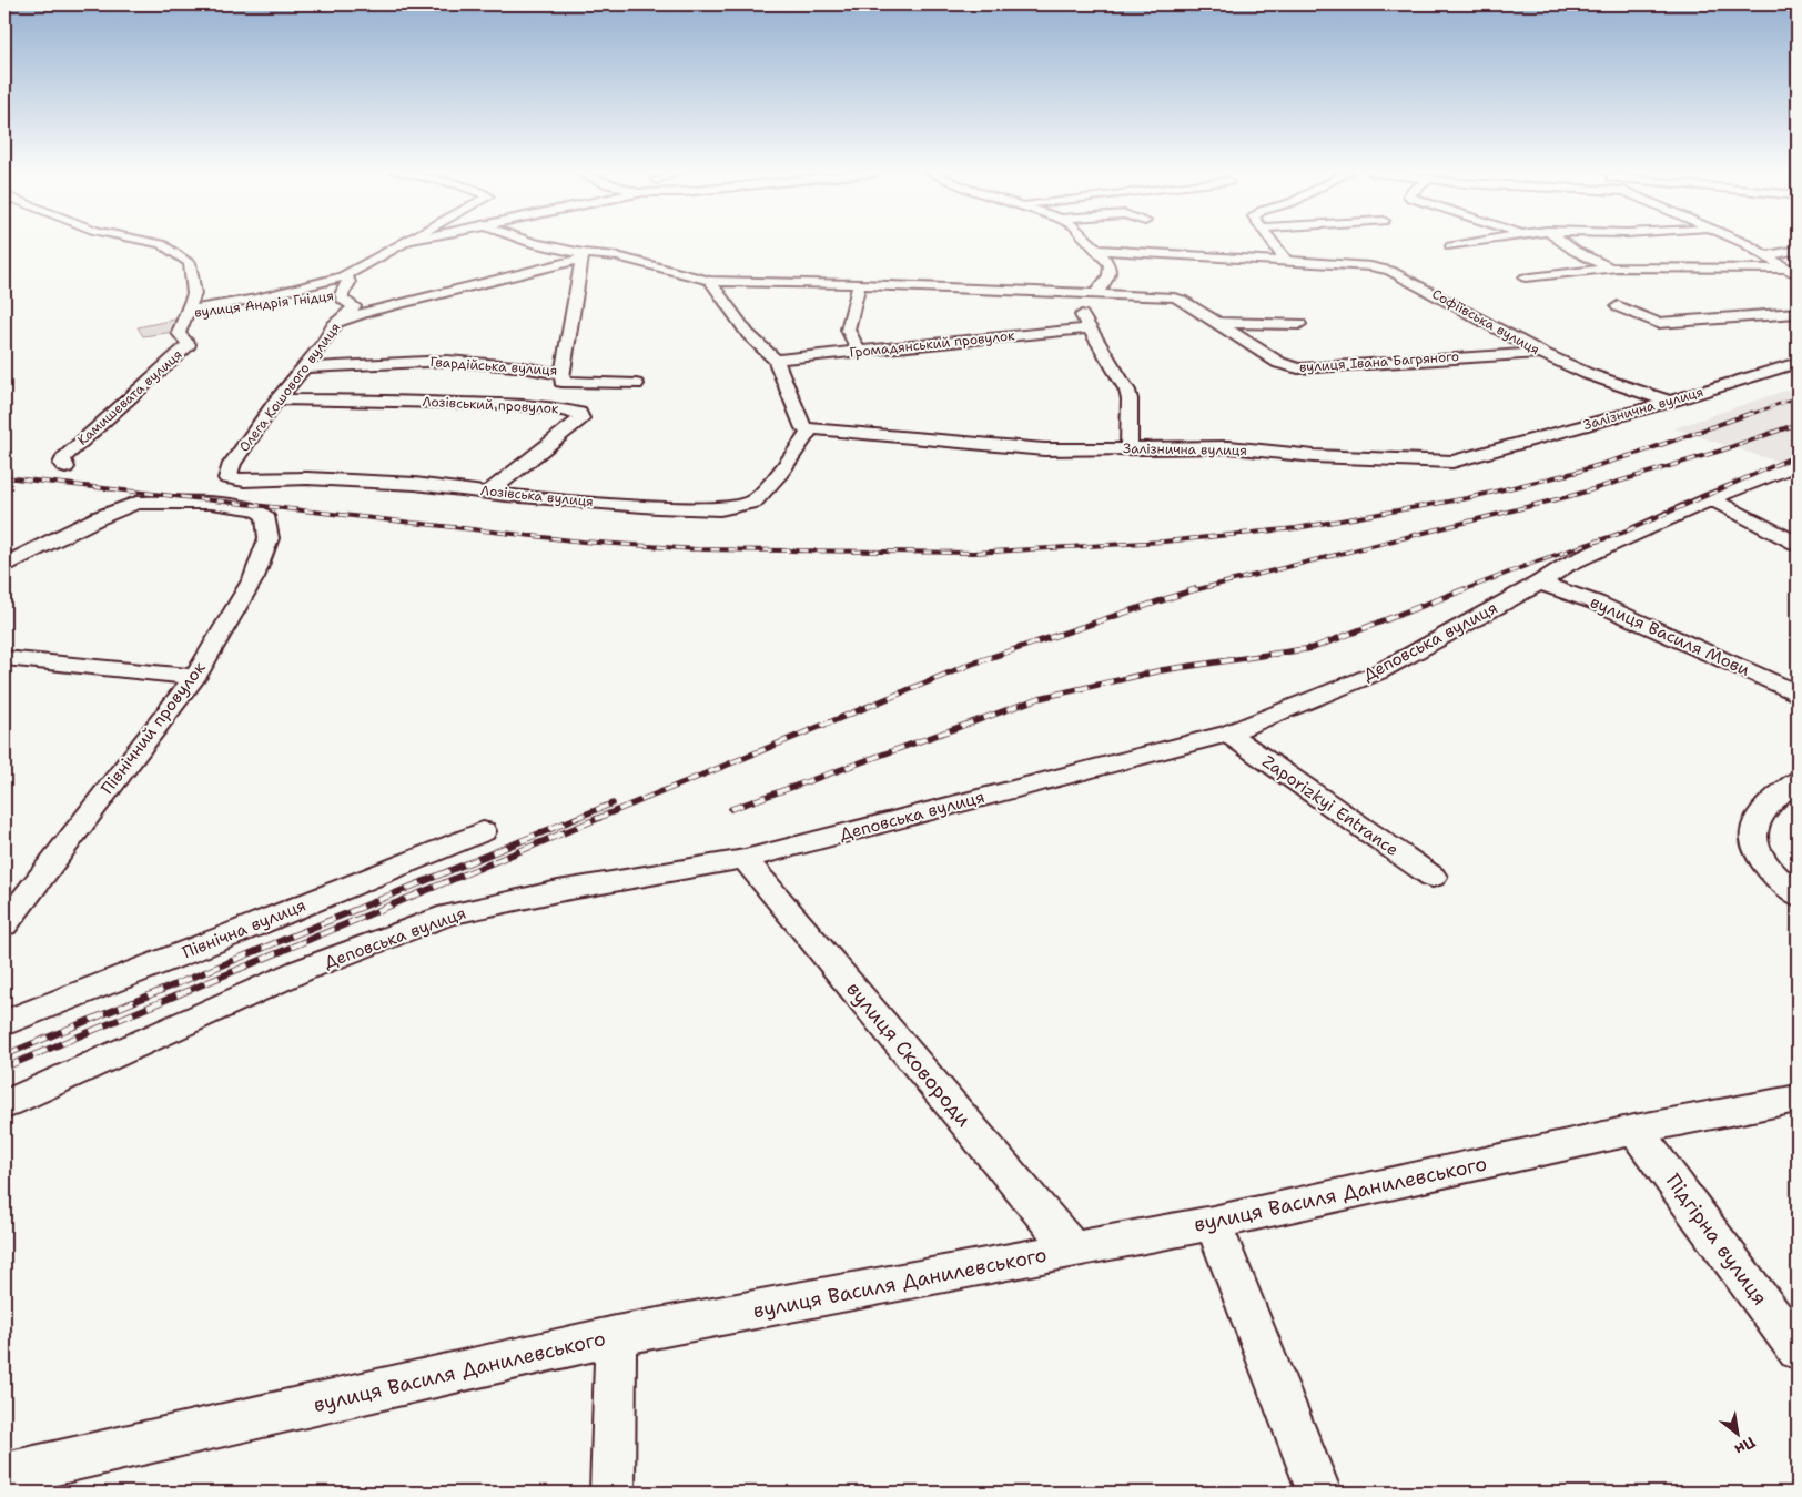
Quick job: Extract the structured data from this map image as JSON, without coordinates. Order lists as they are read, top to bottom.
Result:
{
  "streets": {
    "street": [
      "вулиця Андрія Гнідця",
      "Софіївська вулиця",
      "Громадянський провулок",
      "вулиця Івана Багряного",
      "Гвардійська вулиця",
      "Олега Кошового вулиця",
      "Камишевата вулиця",
      "Лозівський провулок",
      "Залізнична вулиця",
      "Лозівська вулиця",
      "вулиця Василя Мови",
      "Деповська вулиця",
      "Північний провулок",
      "Zaporizkyi Entrance",
      "Північна вулиця",
      "вулиця Сковороди",
      "вулиця Василя Данилевського",
      "Підгірна вулиця"
    ]
  },
  "crossings": [
    ["вулиця Андрія Гнідця", "Камишевата вулиця"],
    ["Софіївська вулиця", "вулиця Івана Багряного"],
    ["Софіївська вулиця", "Залізнична вулиця"],
    ["вулиця Івана Багряного", "Гвардійська вулиця"],
    ["Гвардійська вулиця", "Олега Кошового вулиця"],
    ["Олега Кошового вулиця", "Лозівський провулок"],
    ["Олега Кошового вулиця", "Лозівська вулиця"],
    ["Лозівський провулок", "Лозівська вулиця"],
    ["Залізнична вулиця", "Лозівська вулиця"],
    ["вулиця Василя Мови", "Деповська вулиця"],
    ["Деповська вулиця", "Zaporizkyi Entrance"],
    ["Деповська вулиця", "вулиця Сковороди"],
    ["вулиця Сковороди", "вулиця Василя Данилевського"],
    ["вулиця Василя Данилевського", "Підгірна вулиця"]
  ],
  "north": "bottom right"
}
